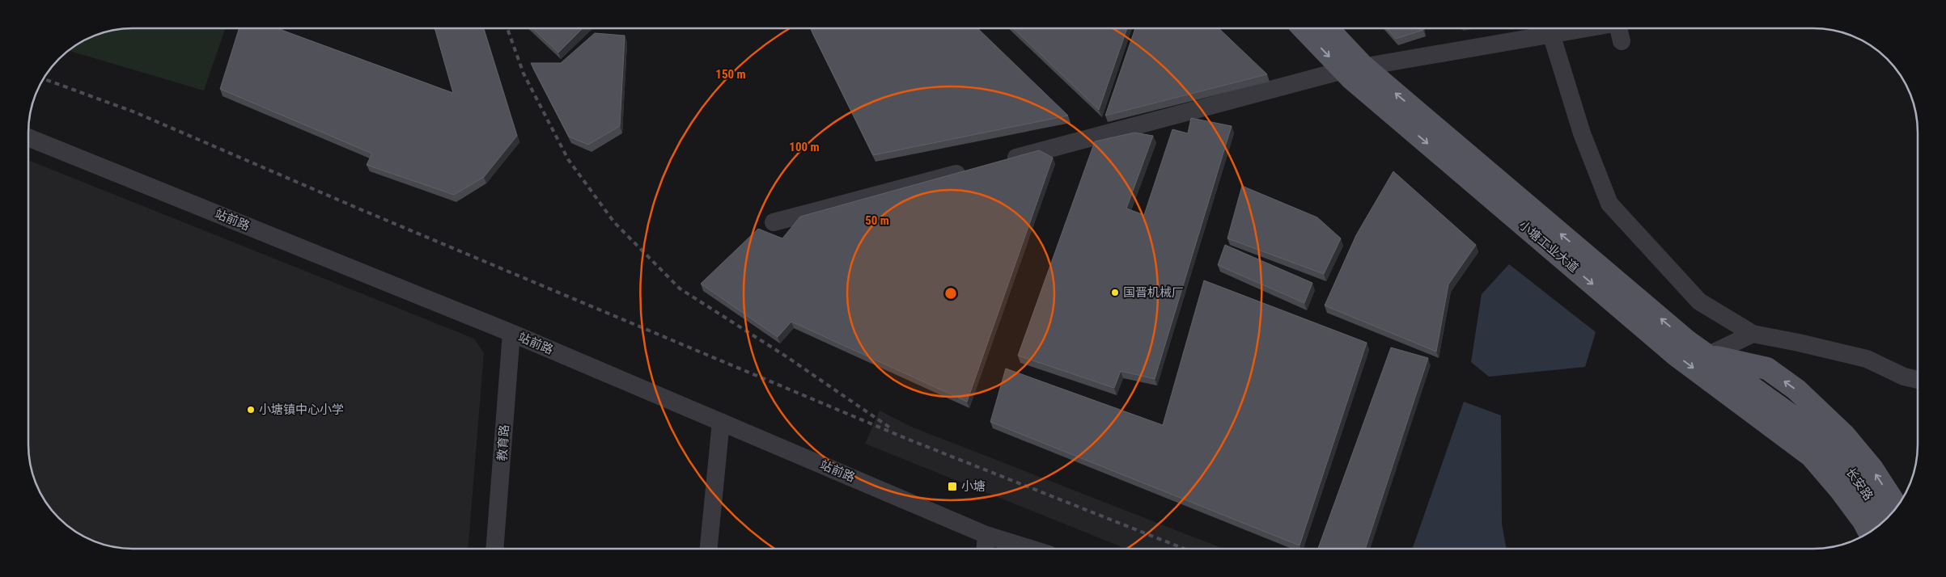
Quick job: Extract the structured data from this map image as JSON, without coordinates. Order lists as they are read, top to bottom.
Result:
{
  "streets": {
    "main road": ["小塘工业大道", "长安路"],
    "street": ["站前路", "教育路"]
  },
  "crossings": [
    ["站前路", "教育路"],
    ["小塘工业大道", "长安路"]
  ],
  "places": {
    "other": ["国晋机械厂", "小塘镇中心小学"],
    "transit": ["小塘"]
  },
  "rings": ["150 m", "100 m", "50 m"]
}
